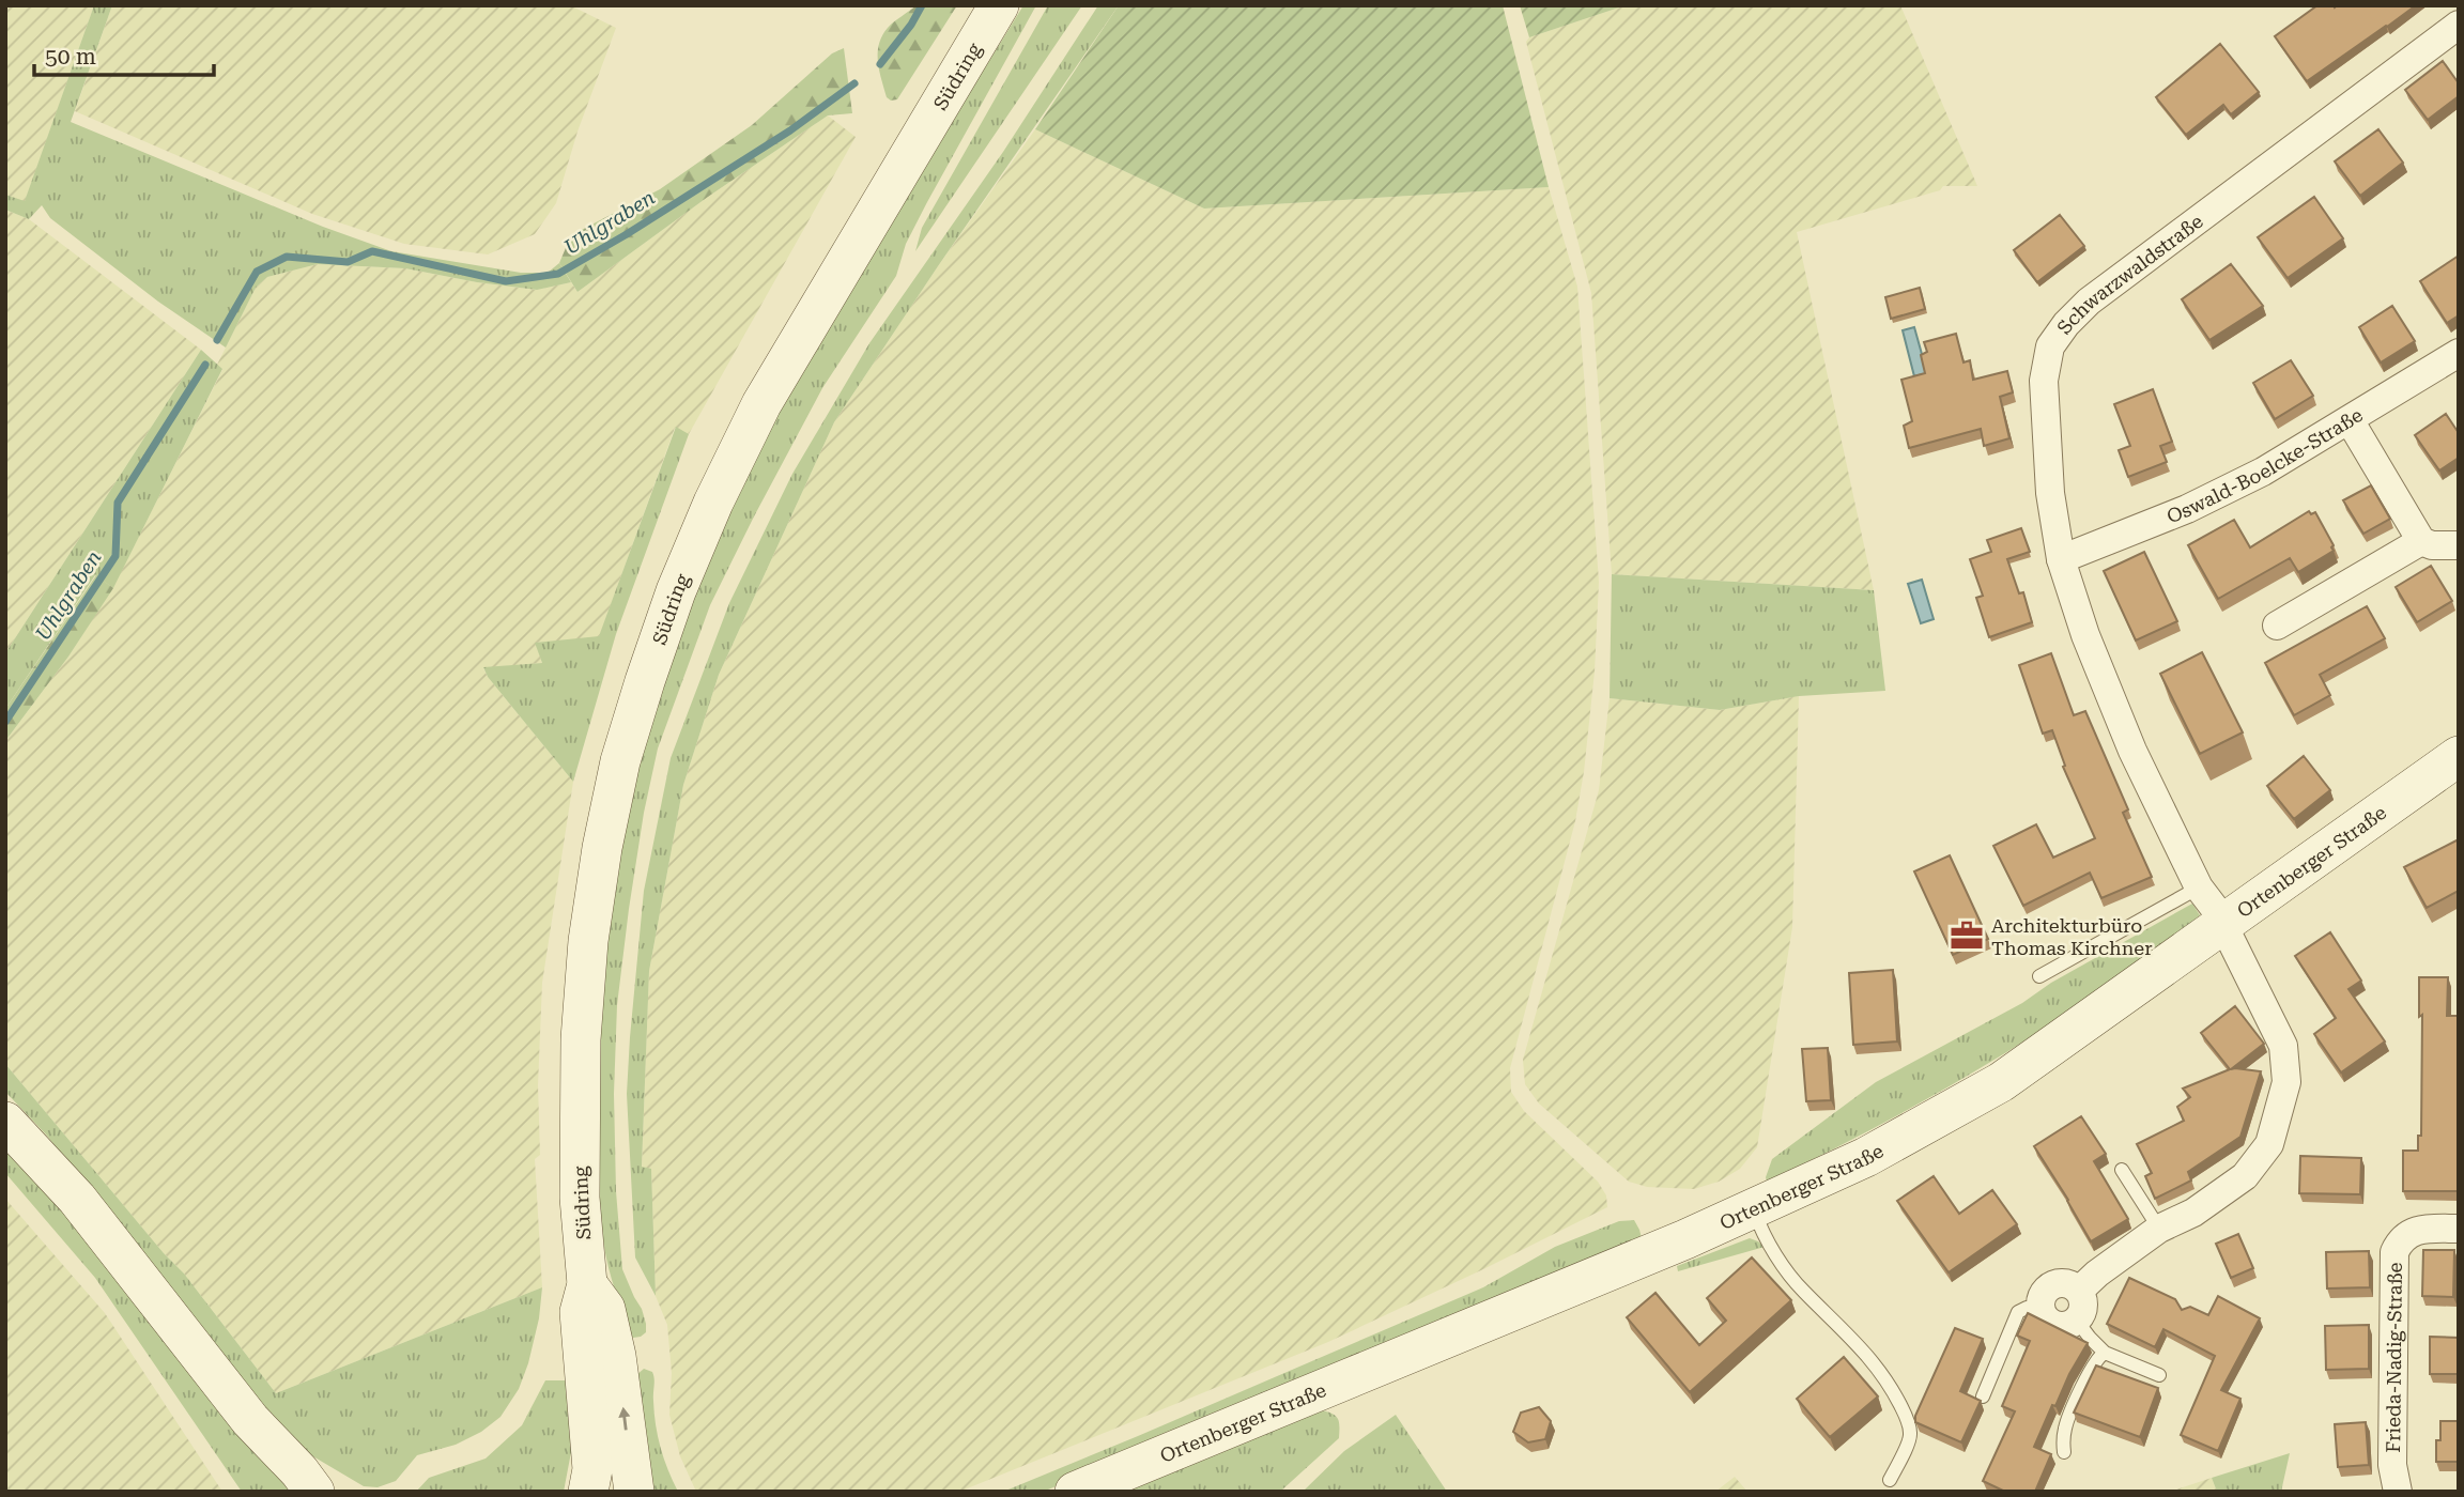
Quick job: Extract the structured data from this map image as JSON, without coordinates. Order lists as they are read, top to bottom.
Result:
{
  "streets": {
    "main road": ["Südring", "Ortenberger Straße"],
    "street": ["Schwarzwaldstraße", "Oswald-Boelcke-Straße", "Frieda-Nadig-Straße"]
  },
  "crossings": [
    ["Schwarzwaldstraße", "Oswald-Boelcke-Straße"],
    ["Schwarzwaldstraße", "Ortenberger Straße"]
  ],
  "water": ["Uhlgraben"],
  "places": {
    "office": ["Architekturbüro Thomas Kirchner"]
  },
  "scale_bar": "50 m"
}
